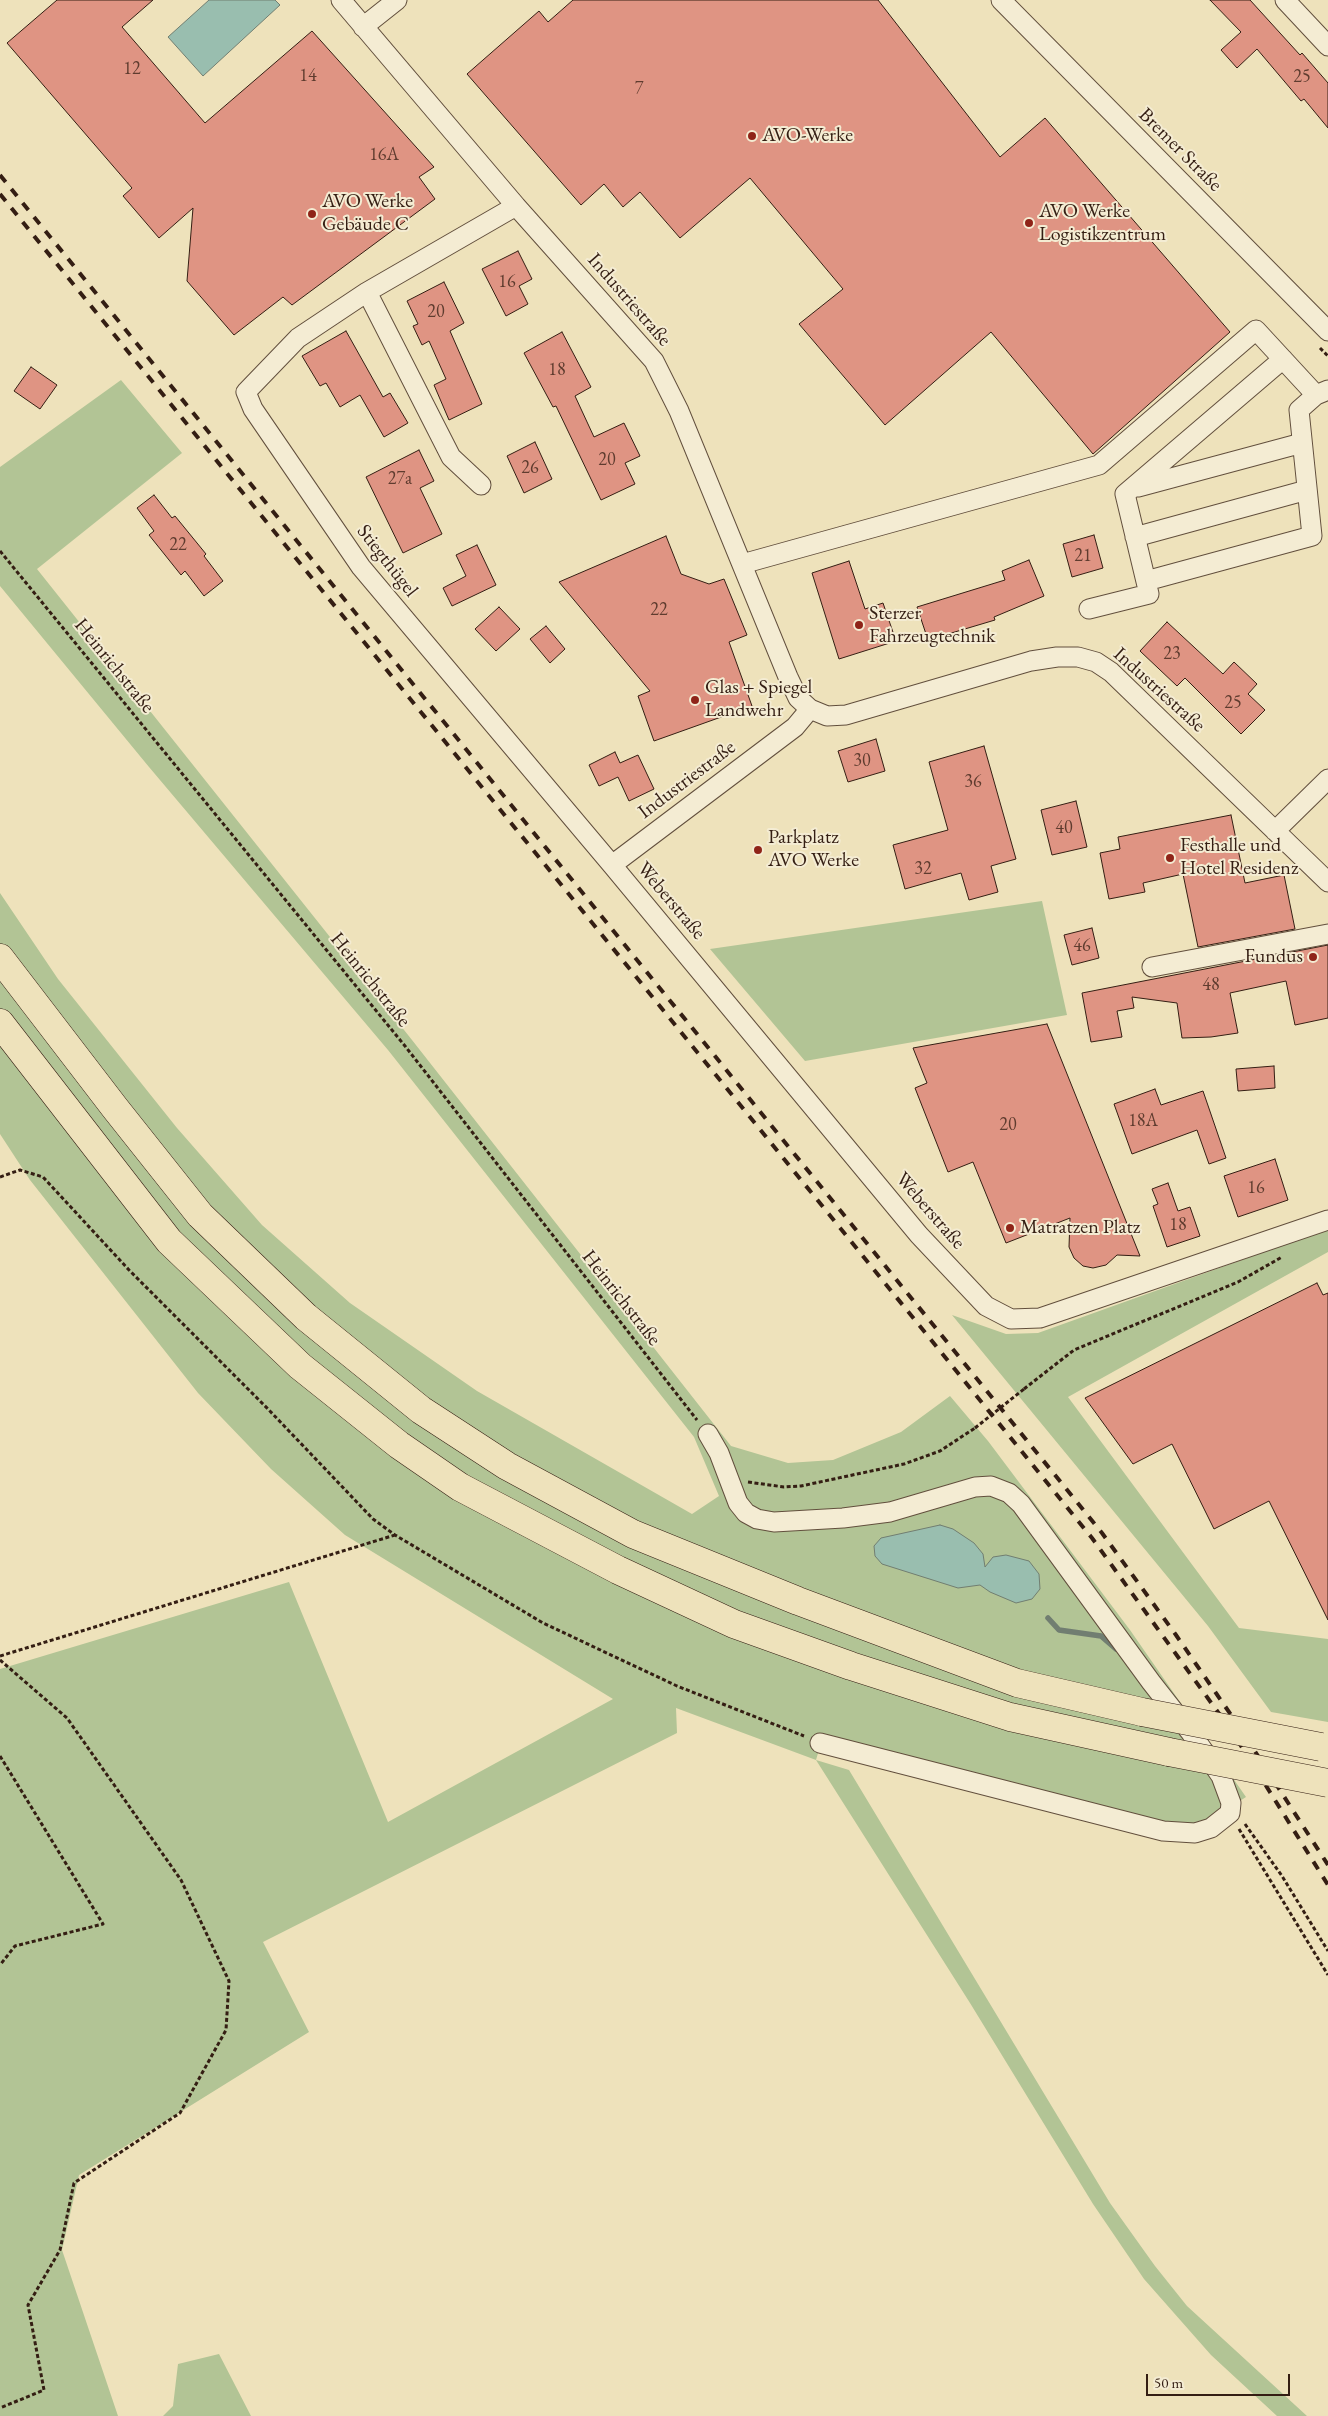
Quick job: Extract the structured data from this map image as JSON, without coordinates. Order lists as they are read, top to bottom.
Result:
{
  "streets": {
    "street": [
      "Bremer Straße",
      "Industriestraße",
      "Stiegthügel",
      "Weberstraße"
    ],
    "path": ["Heinrichstraße"]
  },
  "crossings": [
    ["Industriestraße", "Stiegthügel"],
    ["Industriestraße", "Weberstraße"],
    ["Stiegthügel", "Weberstraße"]
  ],
  "places": [
    "AVO-Werke",
    "AVO Werke Gebäude C",
    "AVO Werke Logistikzentrum",
    "Sterzer Fahrzeugtechnik",
    "Glas + Spiegel Landwehr",
    "Parkplatz AVO Werke",
    "Festhalle und Hotel Residenz",
    "Fundus",
    "Matratzen Platz"
  ],
  "house_numbers": [
    "12",
    "14",
    "25",
    "7",
    "16A",
    "16",
    "20",
    "18",
    "20",
    "26",
    "27a",
    "22",
    "21",
    "22",
    "23",
    "25",
    "30",
    "36",
    "40",
    "32",
    "46",
    "48",
    "18A",
    "20",
    "16",
    "18"
  ],
  "scale_bar": "50 m"
}
